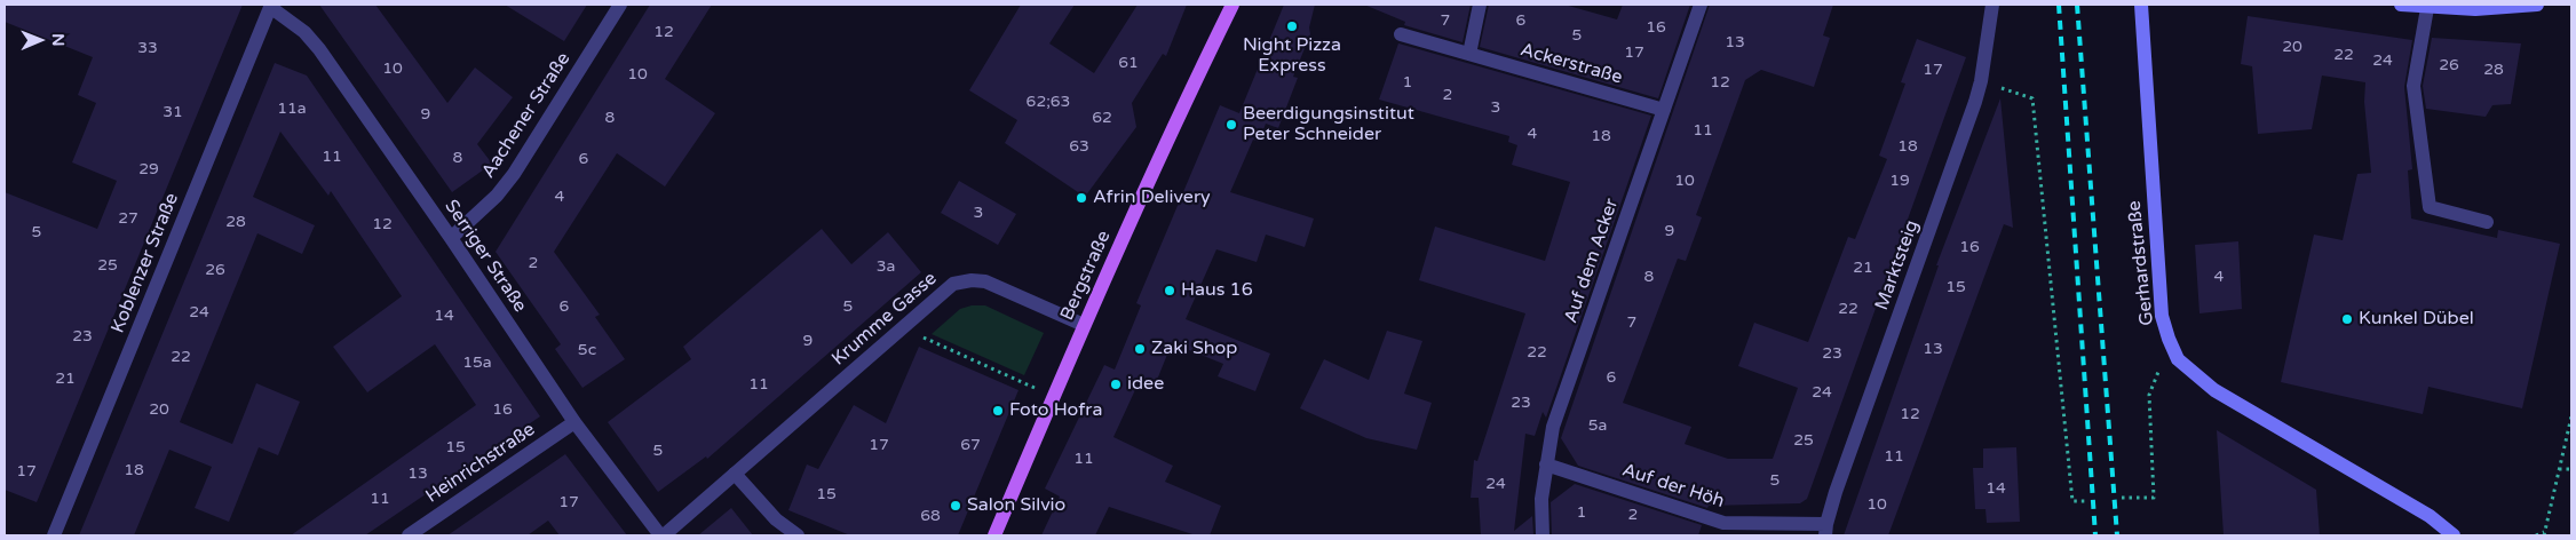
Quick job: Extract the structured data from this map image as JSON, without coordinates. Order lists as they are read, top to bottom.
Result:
{
  "streets": {
    "main road": ["Bergstraße"],
    "street": [
      "Ackerstraße",
      "Aachener Straße",
      "Serriger Straße",
      "Auf dem Acker",
      "Koblenzer Straße",
      "Gerhardstraße",
      "Marktsteig",
      "Krumme Gasse",
      "Heinrichstraße",
      "Auf der Höh"
    ]
  },
  "crossings": [
    ["Ackerstraße", "Auf dem Acker"],
    ["Aachener Straße", "Serriger Straße"],
    ["Serriger Straße", "Koblenzer Straße"],
    ["Serriger Straße", "Krumme Gasse"],
    ["Serriger Straße", "Heinrichstraße"],
    ["Auf dem Acker", "Auf der Höh"],
    ["Marktsteig", "Auf der Höh"],
    ["Bergstraße", "Krumme Gasse"]
  ],
  "places": [
    "Night Pizza Express",
    "Beerdigungsinstitut Peter Schneider",
    "Afrin Delivery",
    "Haus 16",
    "Kunkel Dübel",
    "Zaki Shop",
    "idee",
    "Foto Hofra",
    "Salon Silvio"
  ],
  "house_numbers": [
    "7",
    "6",
    "16",
    "12",
    "5",
    "13",
    "20",
    "33",
    "17",
    "22",
    "24",
    "61",
    "26",
    "10",
    "17",
    "28",
    "10",
    "1",
    "12",
    "2",
    "62;63",
    "3",
    "11a",
    "31",
    "9",
    "8",
    "62",
    "11",
    "4",
    "18",
    "63",
    "18",
    "11",
    "8",
    "6",
    "29",
    "10",
    "19",
    "4",
    "3",
    "27",
    "28",
    "12",
    "9",
    "5",
    "16",
    "2",
    "25",
    "3a",
    "21",
    "26",
    "8",
    "4",
    "15",
    "6",
    "5",
    "22",
    "24",
    "14",
    "7",
    "23",
    "9",
    "13",
    "5c",
    "22",
    "23",
    "22",
    "15a",
    "6",
    "21",
    "11",
    "24",
    "23",
    "20",
    "16",
    "12",
    "5a",
    "25",
    "17",
    "67",
    "15",
    "5",
    "11",
    "11",
    "18",
    "17",
    "13",
    "5",
    "24",
    "14",
    "15",
    "11",
    "17",
    "10",
    "1",
    "2",
    "68"
  ],
  "north": "right"
}
